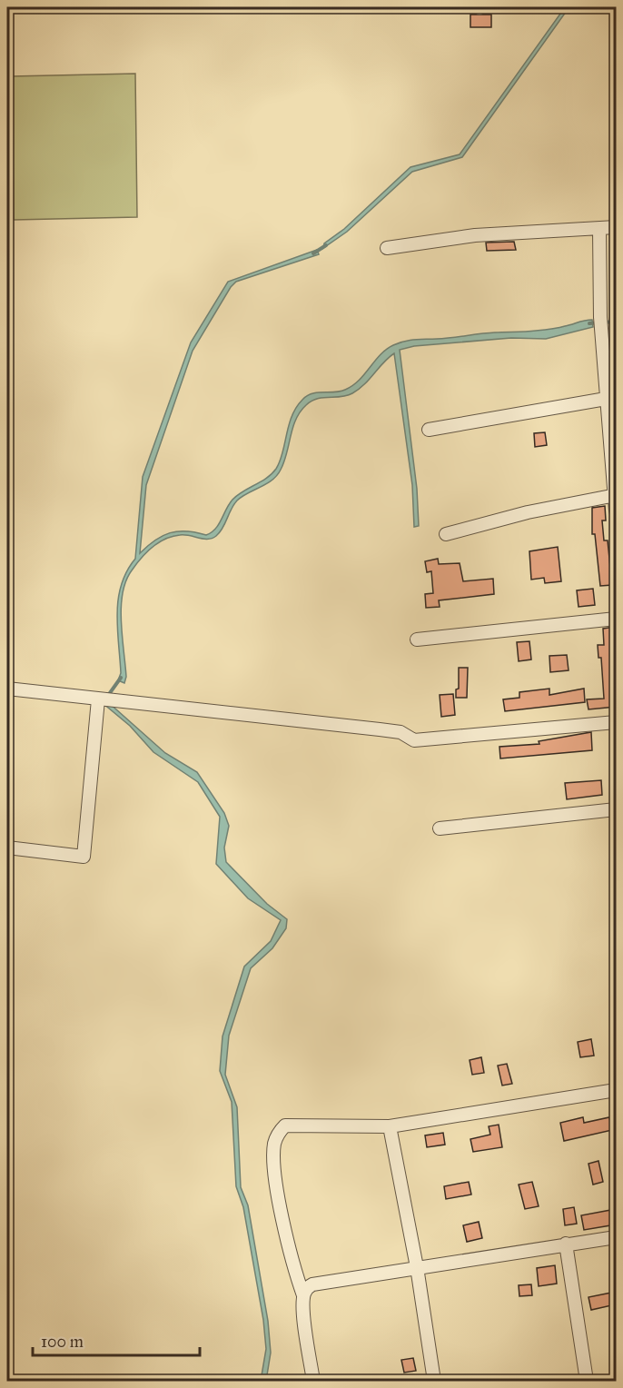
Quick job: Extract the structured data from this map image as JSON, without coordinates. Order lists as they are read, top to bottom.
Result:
{
  "scale_bar": "100 m"
}
